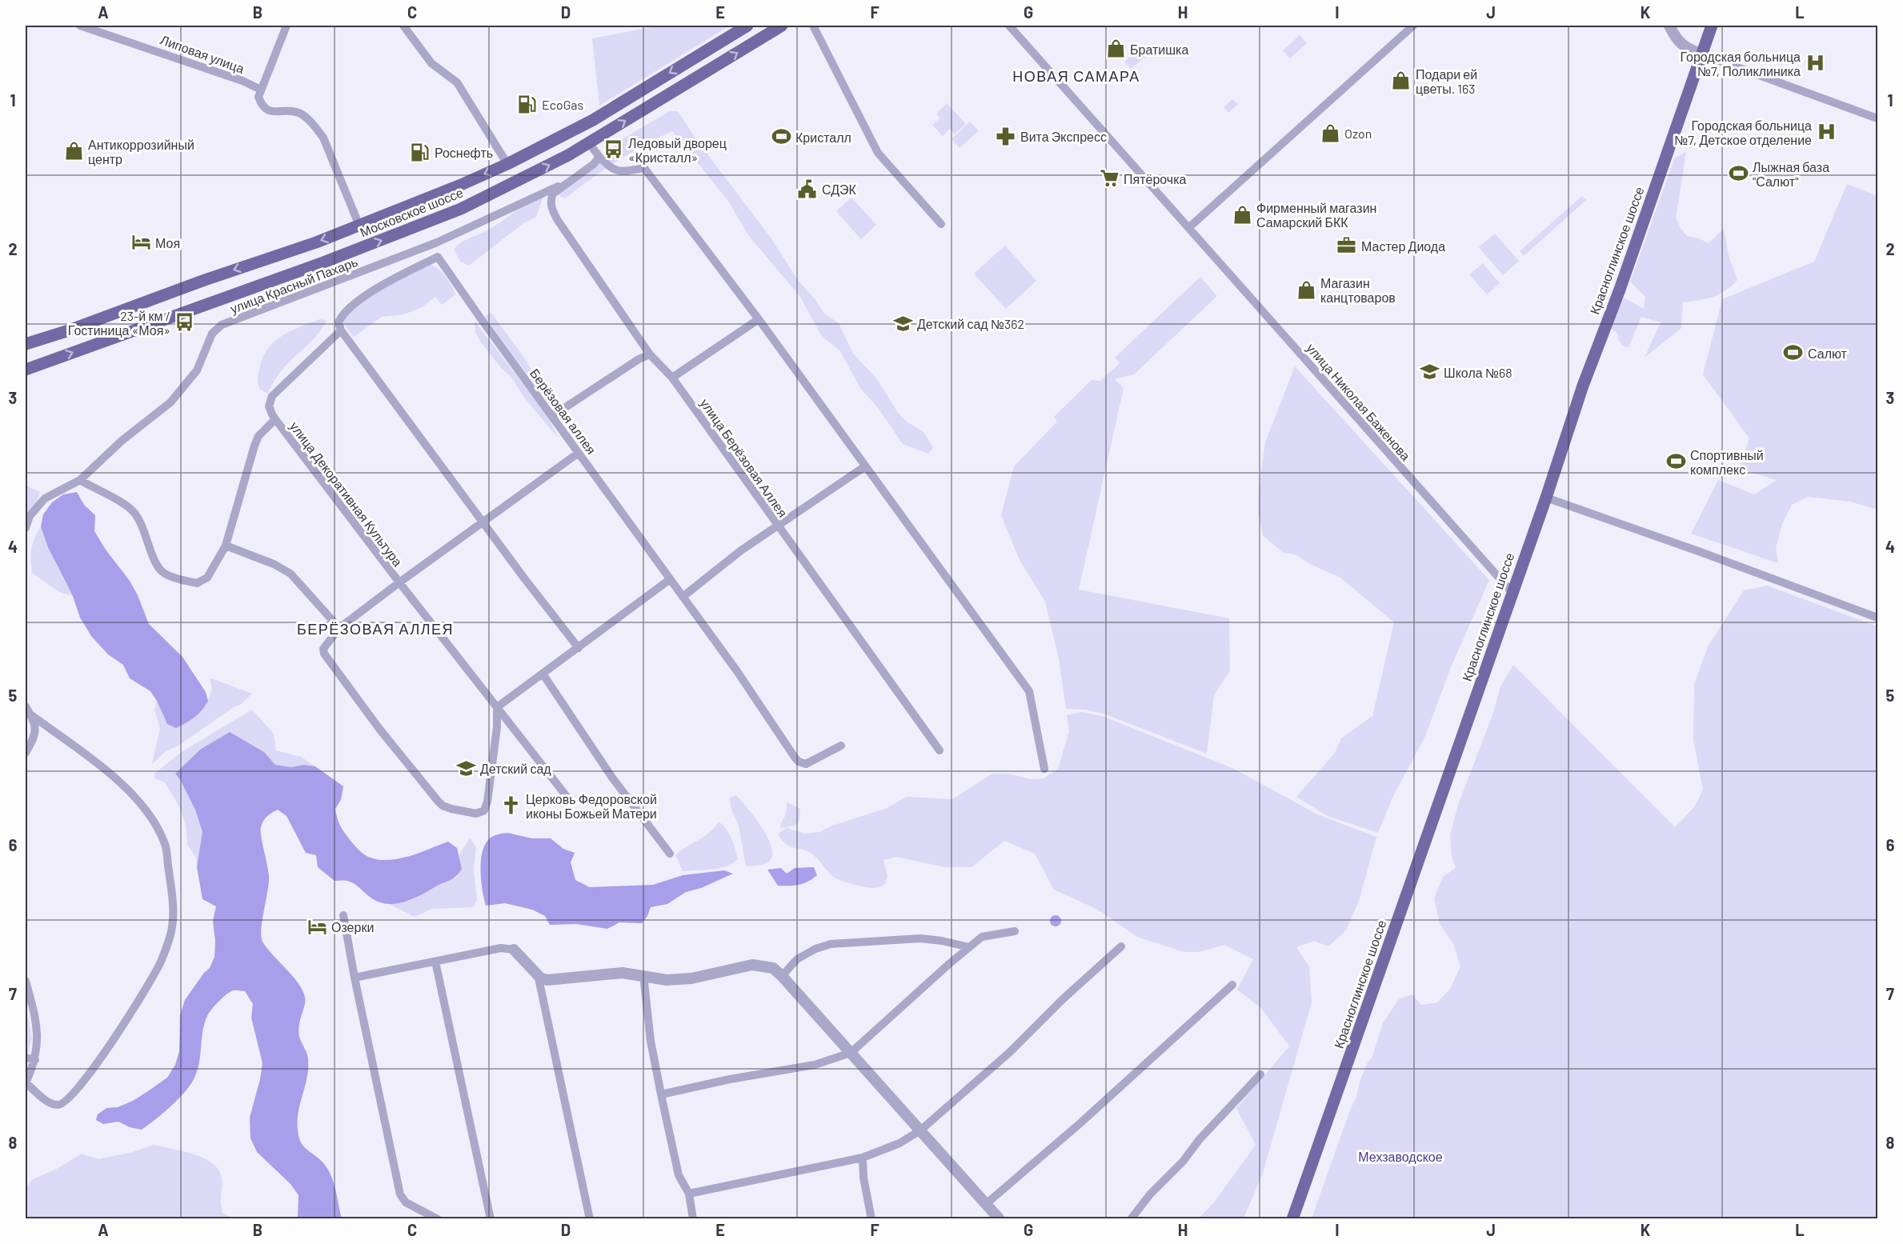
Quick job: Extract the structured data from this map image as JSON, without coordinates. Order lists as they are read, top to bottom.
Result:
{
  "streets": {
    "main road": ["Московское шоссе", "Красноглинское шоссе"],
    "street": [
      "Липовая улица",
      "улица Красный Пахарь",
      "улица Николая Баженова",
      "Берёзовая аллея",
      "улица Берёзовая Аллея",
      "улица Декоративная Культура"
    ]
  },
  "crossings": [
    ["Липовая улица", "Московское шоссе"],
    ["Красноглинское шоссе", "улица Николая Баженова"],
    ["улица Красный Пахарь", "улица Берёзовая Аллея"],
    ["улица Красный Пахарь", "улица Декоративная Культура"]
  ],
  "districts": ["НОВАЯ САМАРА", "БЕРЁЗОВАЯ АЛЛЕЯ"],
  "parks": ["Мехзаводское"],
  "places": {
    "shop": [
      "Братишка",
      "Подари ей цветы. 163",
      "Ozon",
      "Антикоррозийный центр",
      "Фирменный магазин Самарский БКК",
      "Магазин канцтоваров"
    ],
    "hospital": ["Городская больница №7, Поликлиника", "Городская больница №7, Детское отделение"],
    "fuel station": ["EcoGas", "Роснефть"],
    "pharmacy": ["Вита Экспресс"],
    "sports": [
      "Кристалл",
      "Лыжная база \"Салют\"",
      "Салют",
      "Спортивный комплекс"
    ],
    "bus stop": ["Ледовый дворец «Кристалл»", "23-й км / Гостиница «Моя»"],
    "supermarket": ["Пятёрочка"],
    "public building": ["СДЭК"],
    "hotel": ["Моя", "Озерки"],
    "office": ["Мастер Диода"],
    "school or university": ["Детский сад №362", "Школа №68", "Детский сад"],
    "church": ["Церковь Федоровской иконы Божьей Матери"]
  },
  "grid": {
    "columns": [
      "A",
      "B",
      "C",
      "D",
      "E",
      "F",
      "G",
      "H",
      "I",
      "J",
      "K",
      "L"
    ],
    "rows": [
      "1",
      "2",
      "3",
      "4",
      "5",
      "6",
      "7",
      "8"
    ]
  }
}
